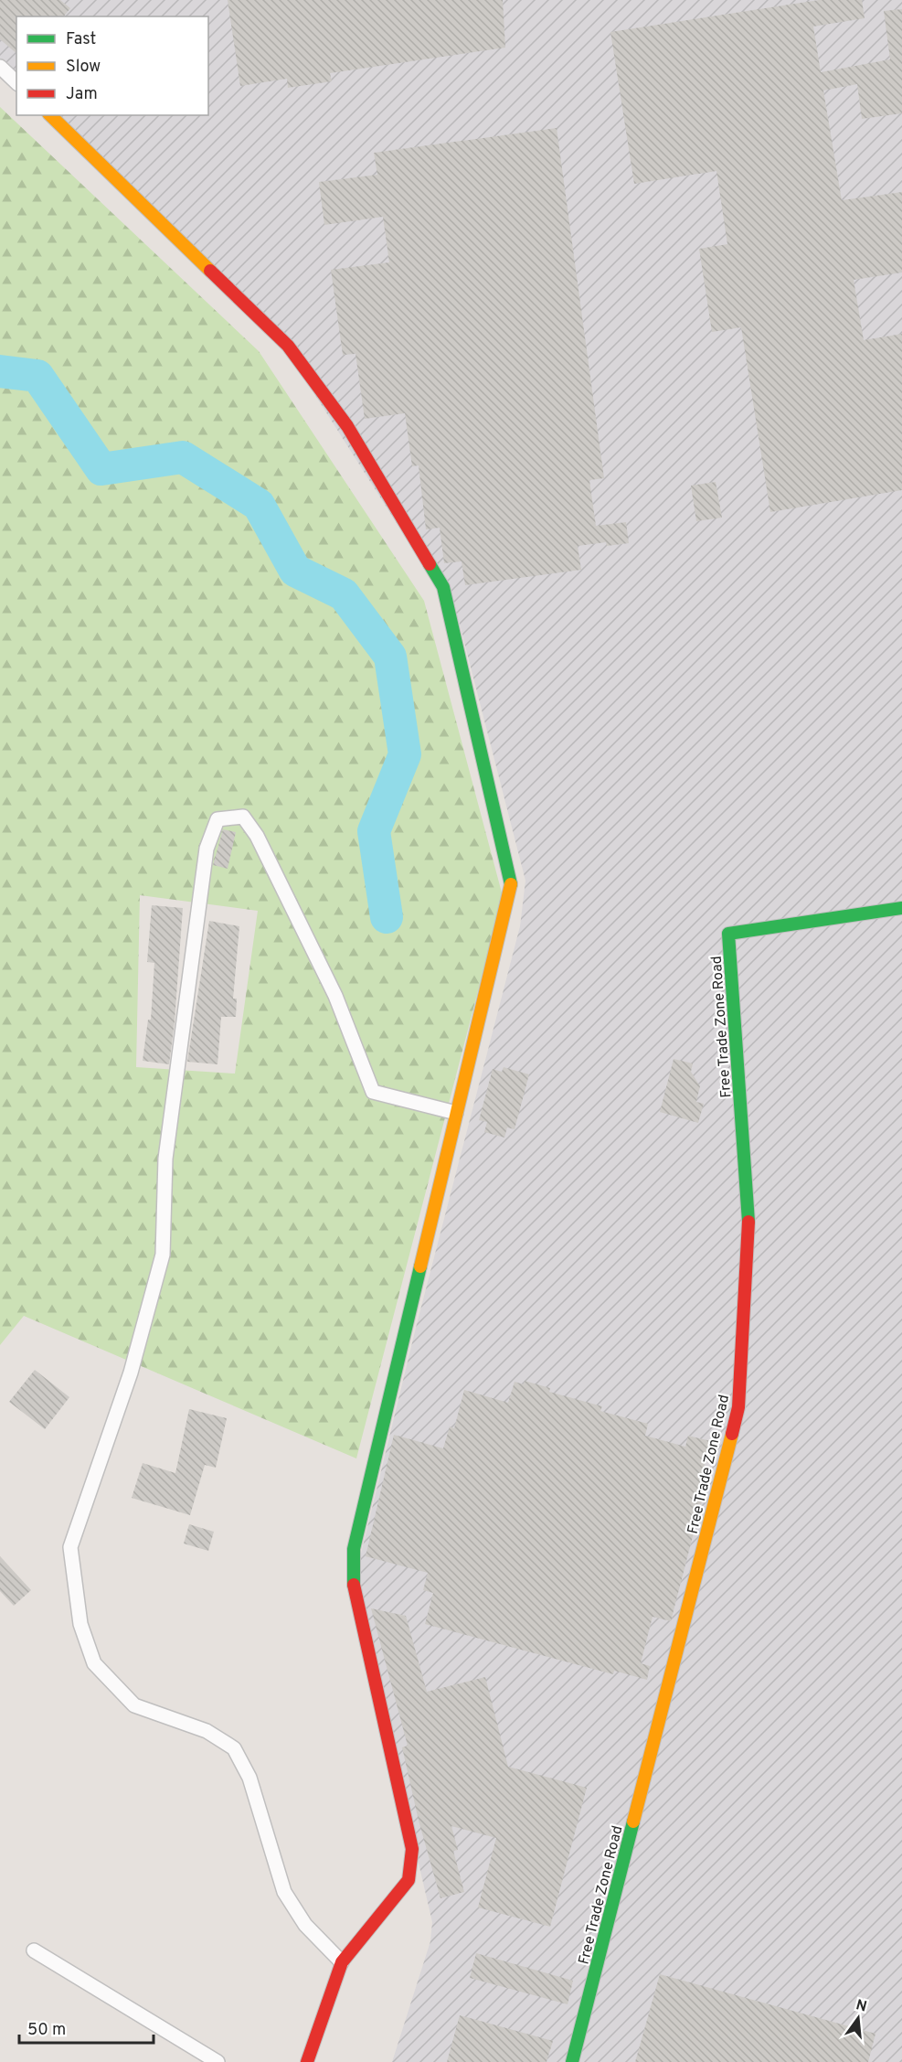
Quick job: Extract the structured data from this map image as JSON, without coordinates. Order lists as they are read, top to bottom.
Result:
{
  "streets": {
    "street": ["Free Trade Zone Road"]
  },
  "legend": ["Fast", "Slow", "Jam"],
  "scale_bar": "50 m",
  "north": "top"
}
